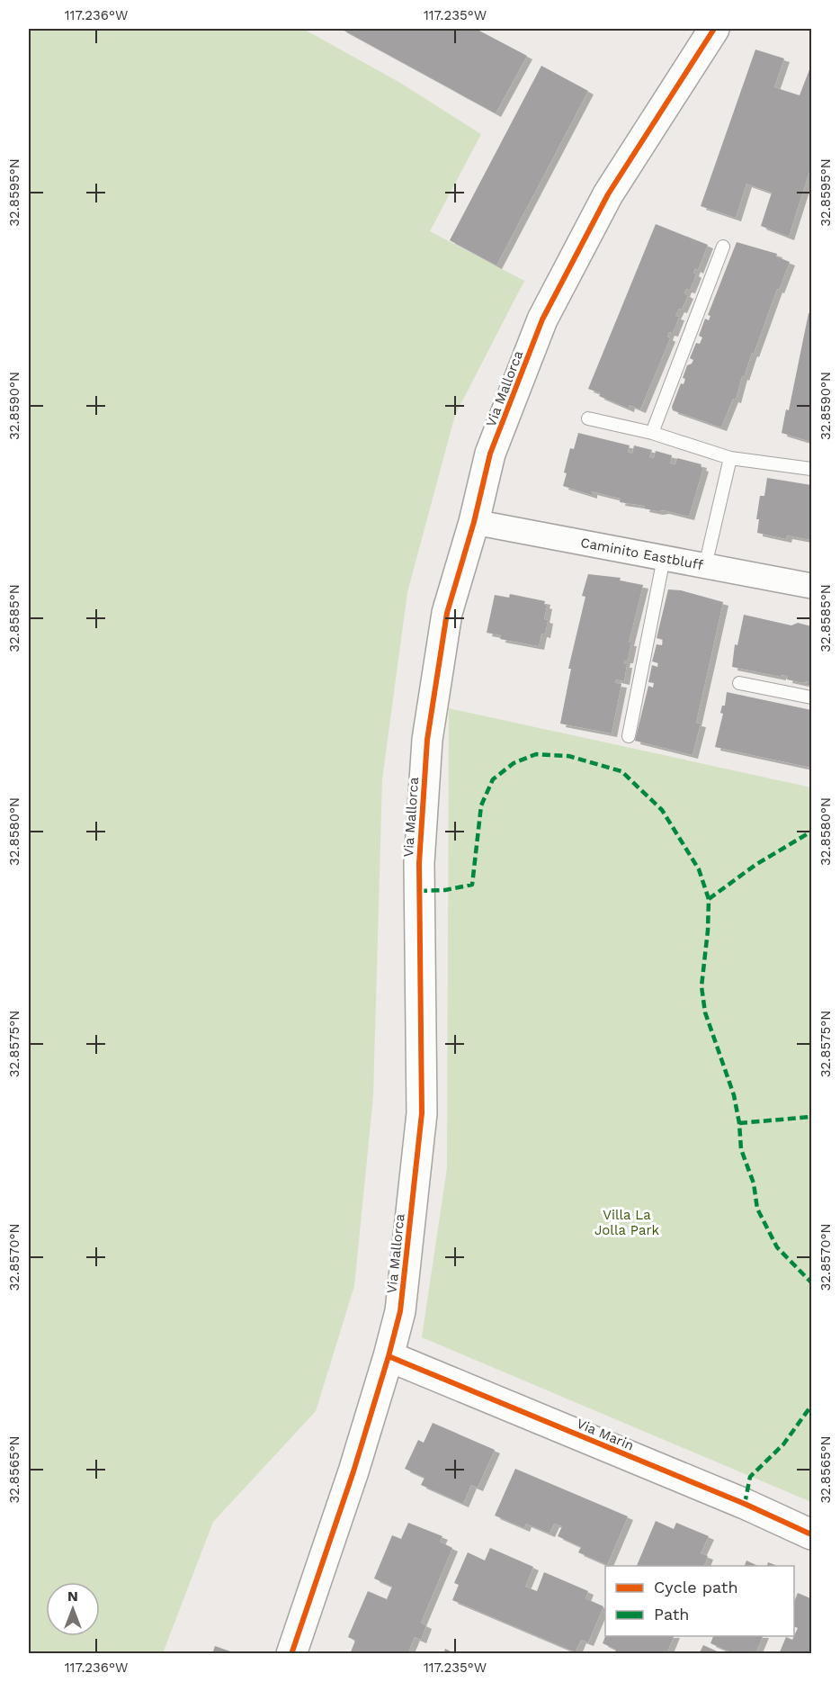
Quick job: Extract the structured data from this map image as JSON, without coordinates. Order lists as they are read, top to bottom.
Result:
{
  "streets": {
    "street": ["Via Mallorca", "Caminito Eastbluff", "Via Marin"]
  },
  "crossings": [
    ["Via Mallorca", "Caminito Eastbluff"],
    ["Via Mallorca", "Via Marin"]
  ],
  "parks": ["Villa La Jolla Park"],
  "legend": ["Cycle path", "Path"],
  "north": "top",
  "coordinates": [
    "117.236°W",
    "117.235°W",
    "32.8595°N",
    "32.8590°N",
    "32.8585°N",
    "32.8580°N",
    "32.8575°N",
    "32.8570°N",
    "32.8565°N"
  ]
}
